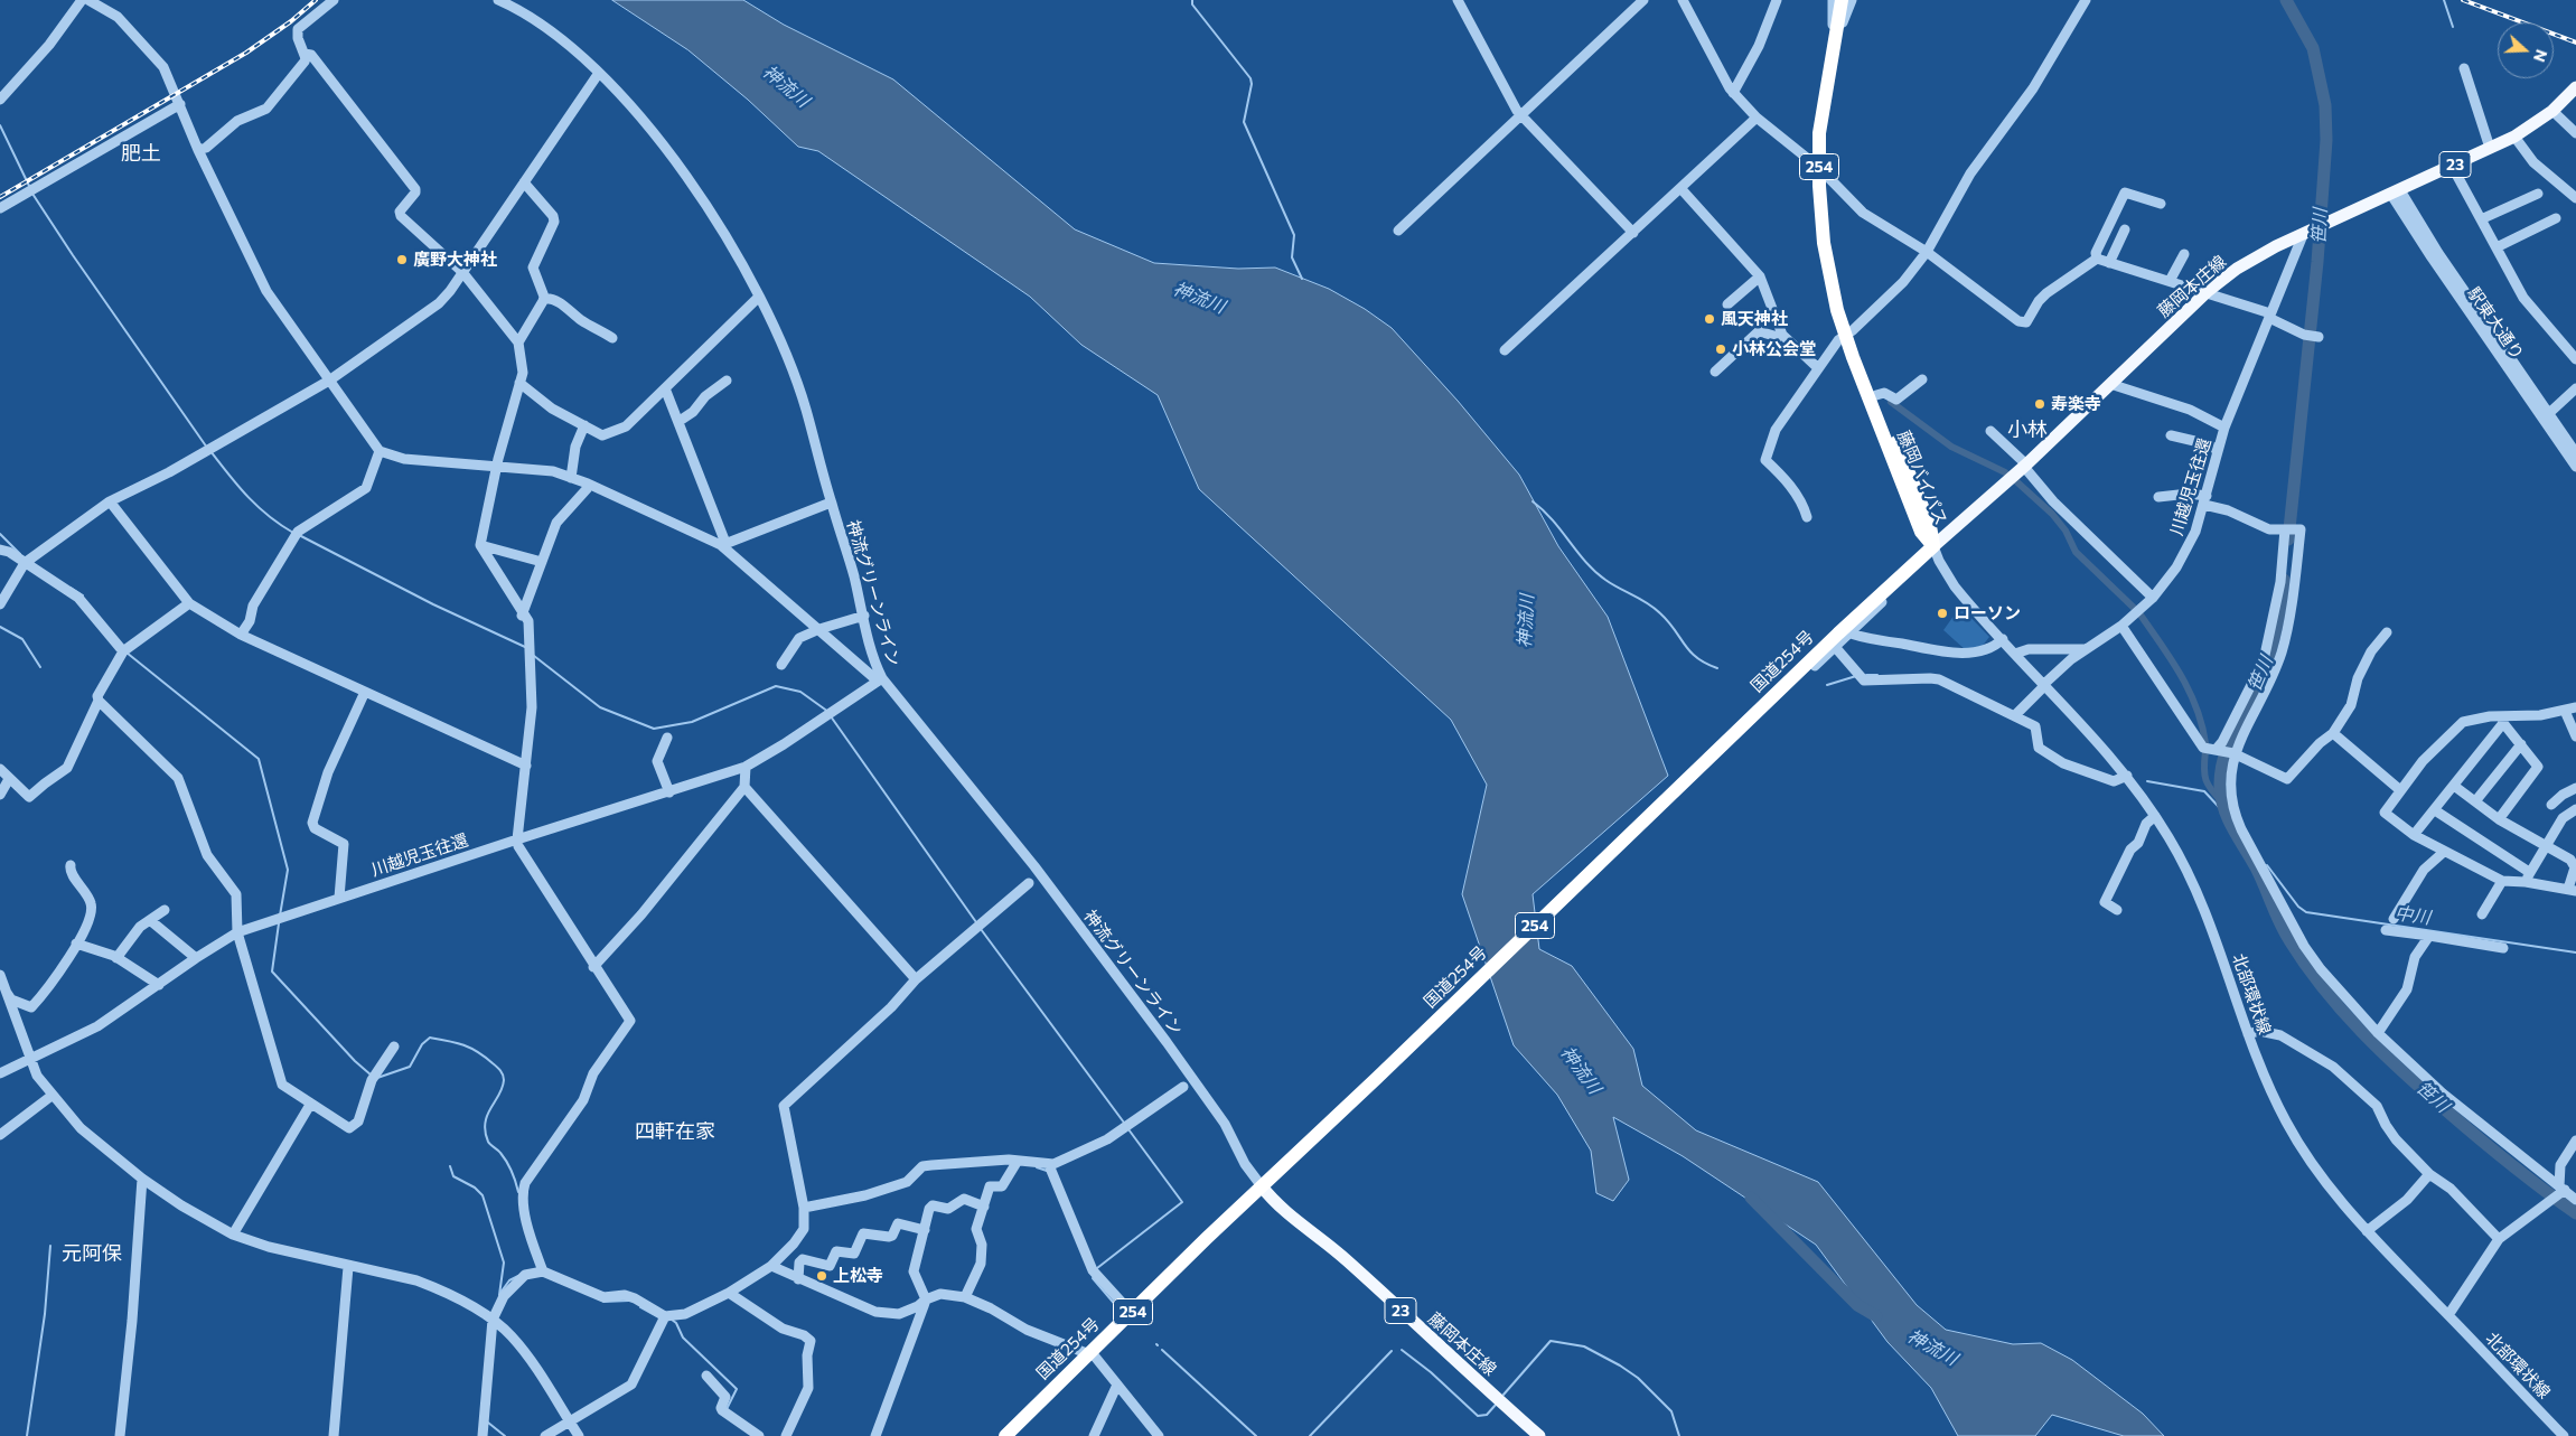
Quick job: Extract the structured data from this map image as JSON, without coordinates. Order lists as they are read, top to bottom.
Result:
{
  "streets": {
    "highway": ["254", "藤岡バイパス", "国道254号"],
    "main road": ["23", "藤岡本庄線"],
    "street": [
      "駅東大通り",
      "川越児玉往還",
      "神流グリーンライン",
      "北部環状線"
    ]
  },
  "crossings": [
    ["藤岡本庄線", "駅東大通り"],
    ["藤岡本庄線", "藤岡バイパス"],
    ["藤岡本庄線", "川越児玉往還"],
    ["藤岡本庄線", "神流グリーンライン"],
    ["藤岡本庄線", "国道254号"],
    ["藤岡本庄線", "北部環状線"],
    ["藤岡バイパス", "国道254号"],
    ["藤岡バイパス", "北部環状線"],
    ["川越児玉往還", "神流グリーンライン"],
    ["川越児玉往還", "北部環状線"],
    ["神流グリーンライン", "国道254号"],
    ["国道254号", "北部環状線"]
  ],
  "districts": [
    "肥土",
    "小林",
    "四軒在家",
    "元阿保"
  ],
  "water": ["神流川", "笹川", "中川"],
  "places": [
    "廣野大神社",
    "風天神社",
    "小林公会堂",
    "寿楽寺",
    "ローソン",
    "上松寺"
  ],
  "north": "right"
}
